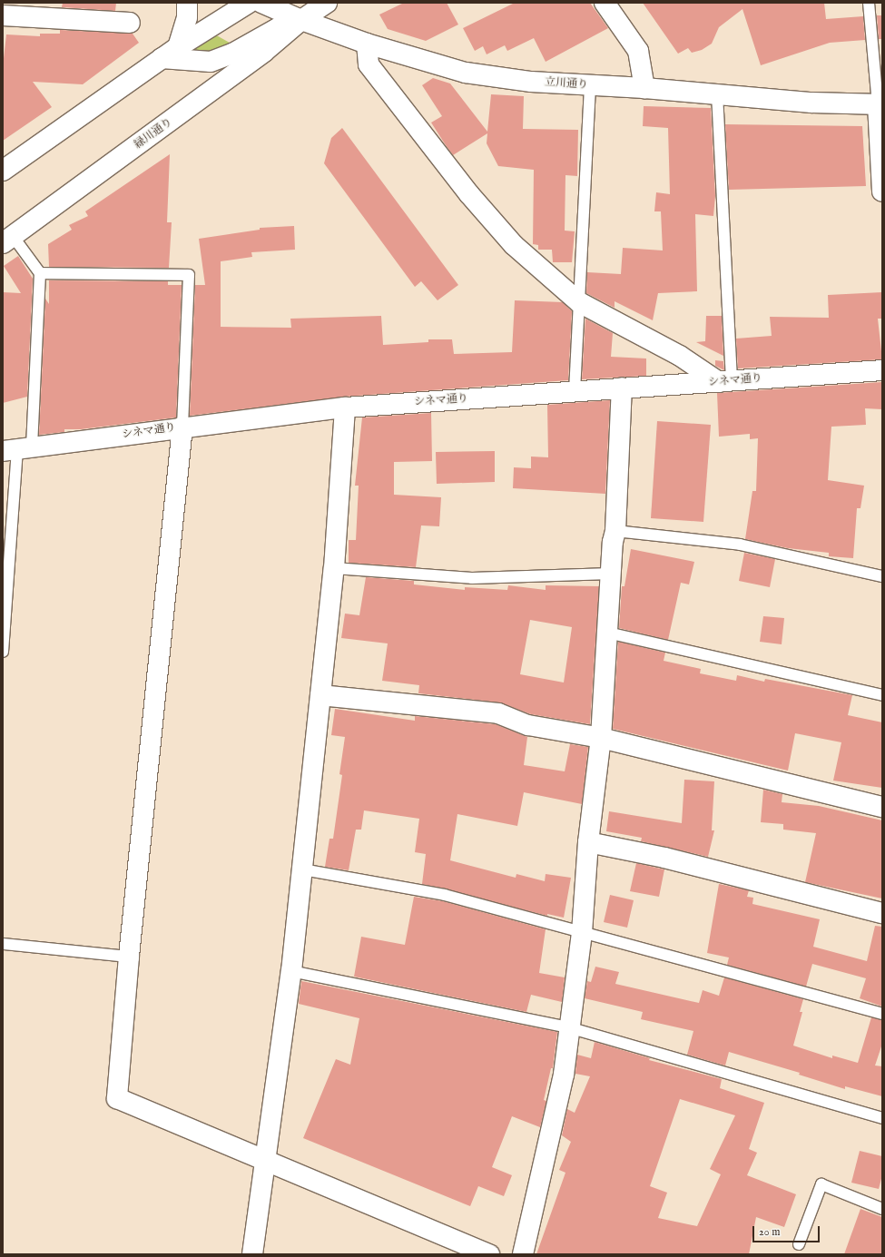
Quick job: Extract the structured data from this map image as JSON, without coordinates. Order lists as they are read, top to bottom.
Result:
{
  "streets": {
    "street": ["立川通り", "緑川通り", "シネマ通り"]
  },
  "crossings": [
    ["立川通り", "緑川通り"]
  ],
  "scale_bar": "20 m"
}
